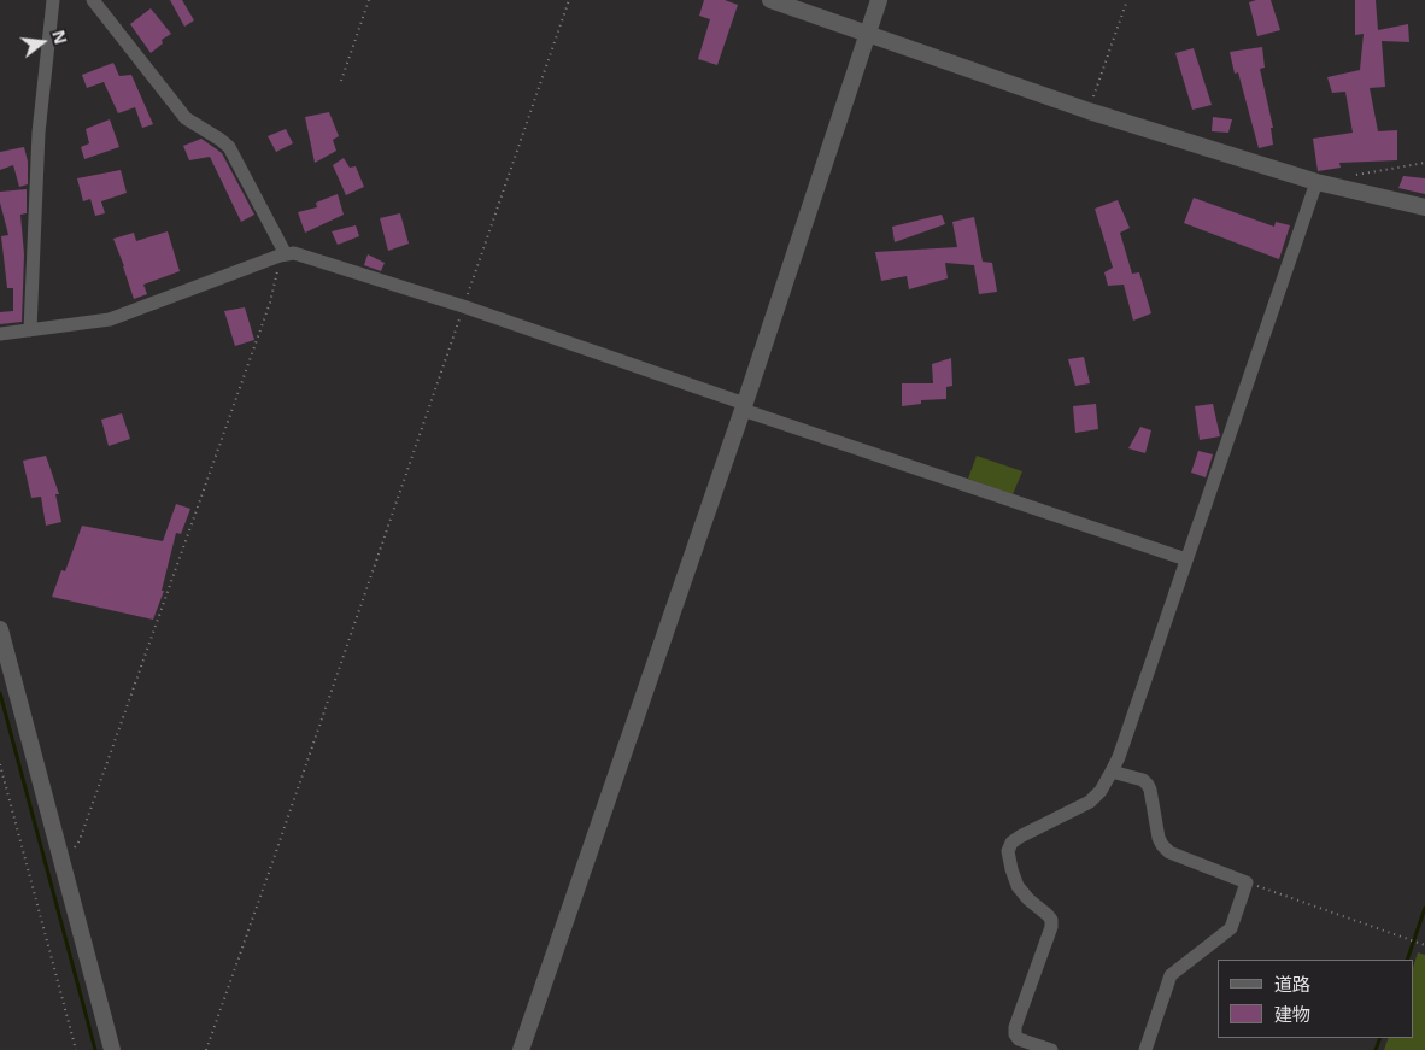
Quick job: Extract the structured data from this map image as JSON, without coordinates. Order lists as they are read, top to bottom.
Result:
{
  "legend": ["道路", "建物"],
  "north": "right"
}
